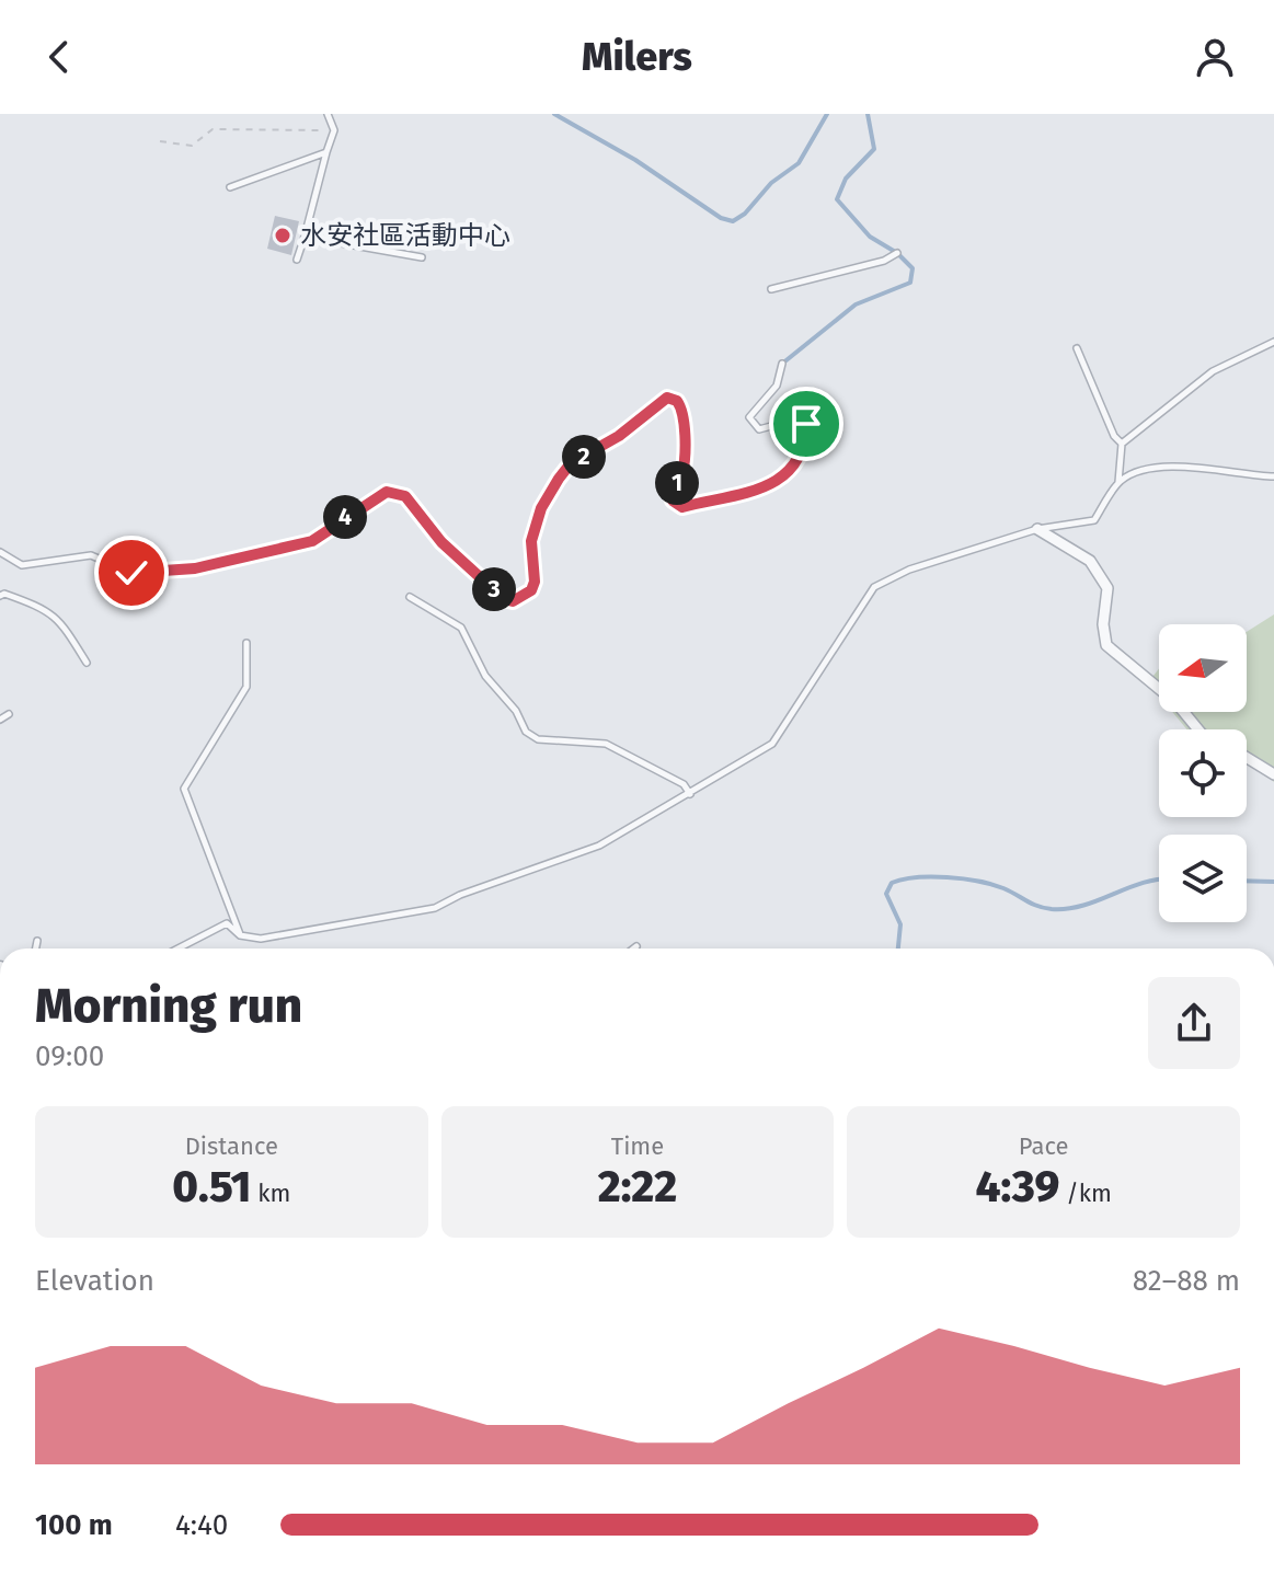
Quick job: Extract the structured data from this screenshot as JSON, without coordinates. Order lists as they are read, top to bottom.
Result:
{
  "places": ["水安社區活動中心"],
  "north": "left",
  "page": {
    "header": "Milers",
    "pins": [
      "2",
      "1",
      "4",
      "3"
    ],
    "heading": ["Morning run", "09:00"],
    "stats": [
      ["Distance", "0.51 km"],
      ["Time", "2:22"],
      ["Pace", "4:39 /km"]
    ],
    "chart": ["Elevation", "82–88 m"],
    "list": [
      {
        "name": "100 m",
        "note": "4:40"
      }
    ]
  }
}
